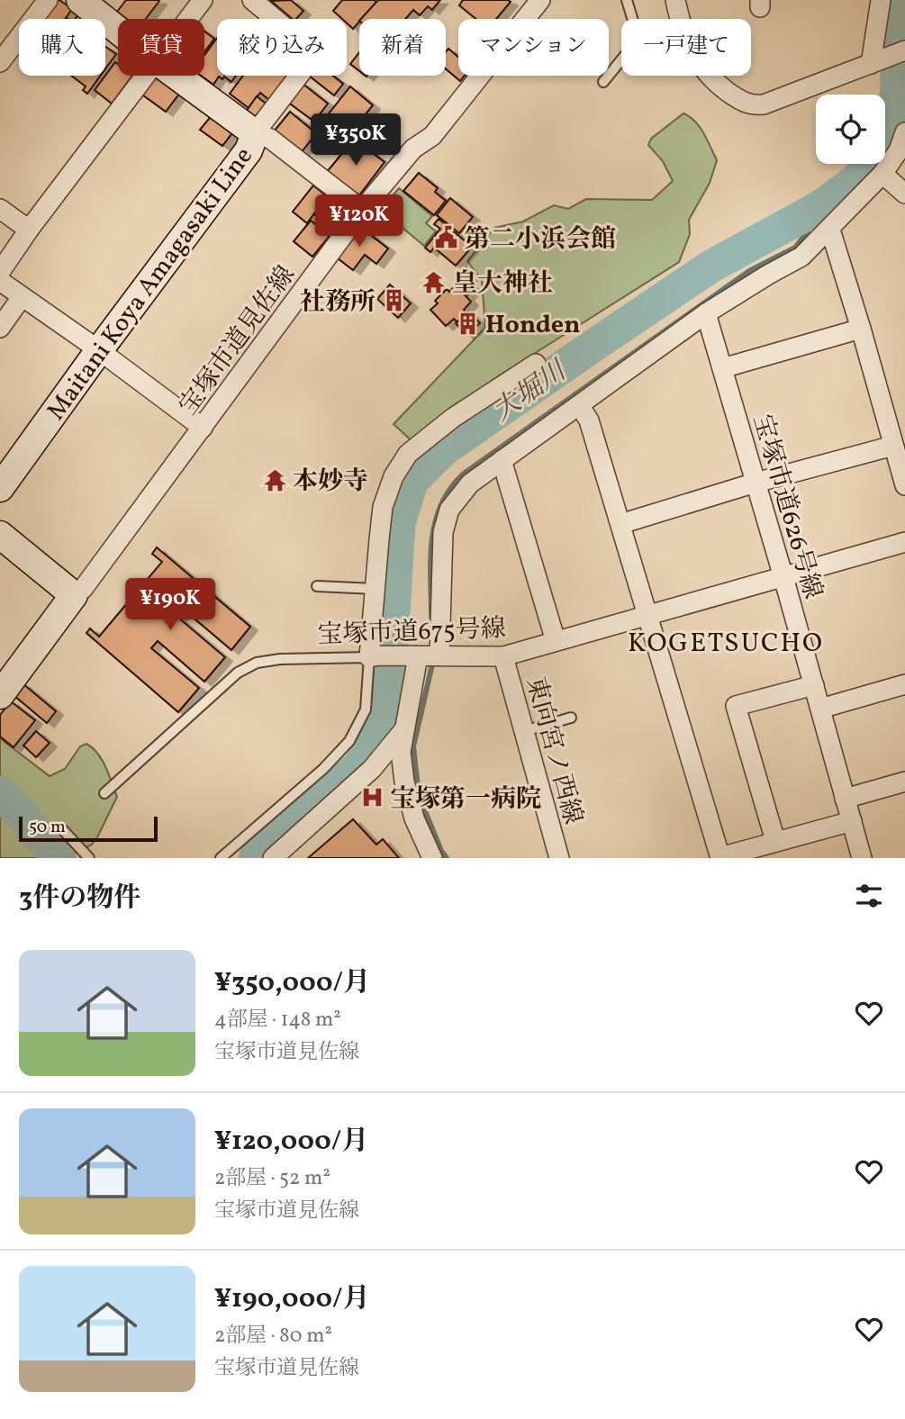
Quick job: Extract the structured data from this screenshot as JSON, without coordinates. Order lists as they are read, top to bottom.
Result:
{
  "streets": {
    "main road": ["Maitani Koya Amagasaki Line"],
    "street": [
      "宝塚市道見佐線",
      "宝塚市道626号線",
      "宝塚市道675号線",
      "東向宮ノ西線"
    ]
  },
  "crossings": [
    ["宝塚市道626号線", "宝塚市道675号線"],
    ["宝塚市道675号線", "東向宮ノ西線"]
  ],
  "districts": ["KOGETSUCHO"],
  "water": ["大堀川"],
  "places": {
    "public building": ["第二小浜会館"],
    "temple": ["皇大神社", "本妙寺"],
    "building": ["社務所", "Honden"],
    "hospital": ["宝塚第一病院"]
  },
  "scale_bar": "50 m",
  "page": {
    "chip": [
      "購入",
      "賃貸",
      "絞り込み",
      "新着",
      "マンション",
      "一戸建て"
    ],
    "price": ["¥350K", "¥120K", "¥190K"],
    "scale": "50 m",
    "heading": "3件の物件",
    "list": [
      {
        "name": "¥350,000/月",
        "note": "4部屋 · 148 m² · 宝塚市道見佐線"
      },
      {
        "name": "¥120,000/月",
        "note": "2部屋 · 52 m² · 宝塚市道見佐線"
      },
      {
        "name": "¥190,000/月",
        "note": "2部屋 · 80 m² · 宝塚市道見佐線"
      }
    ]
  }
}
